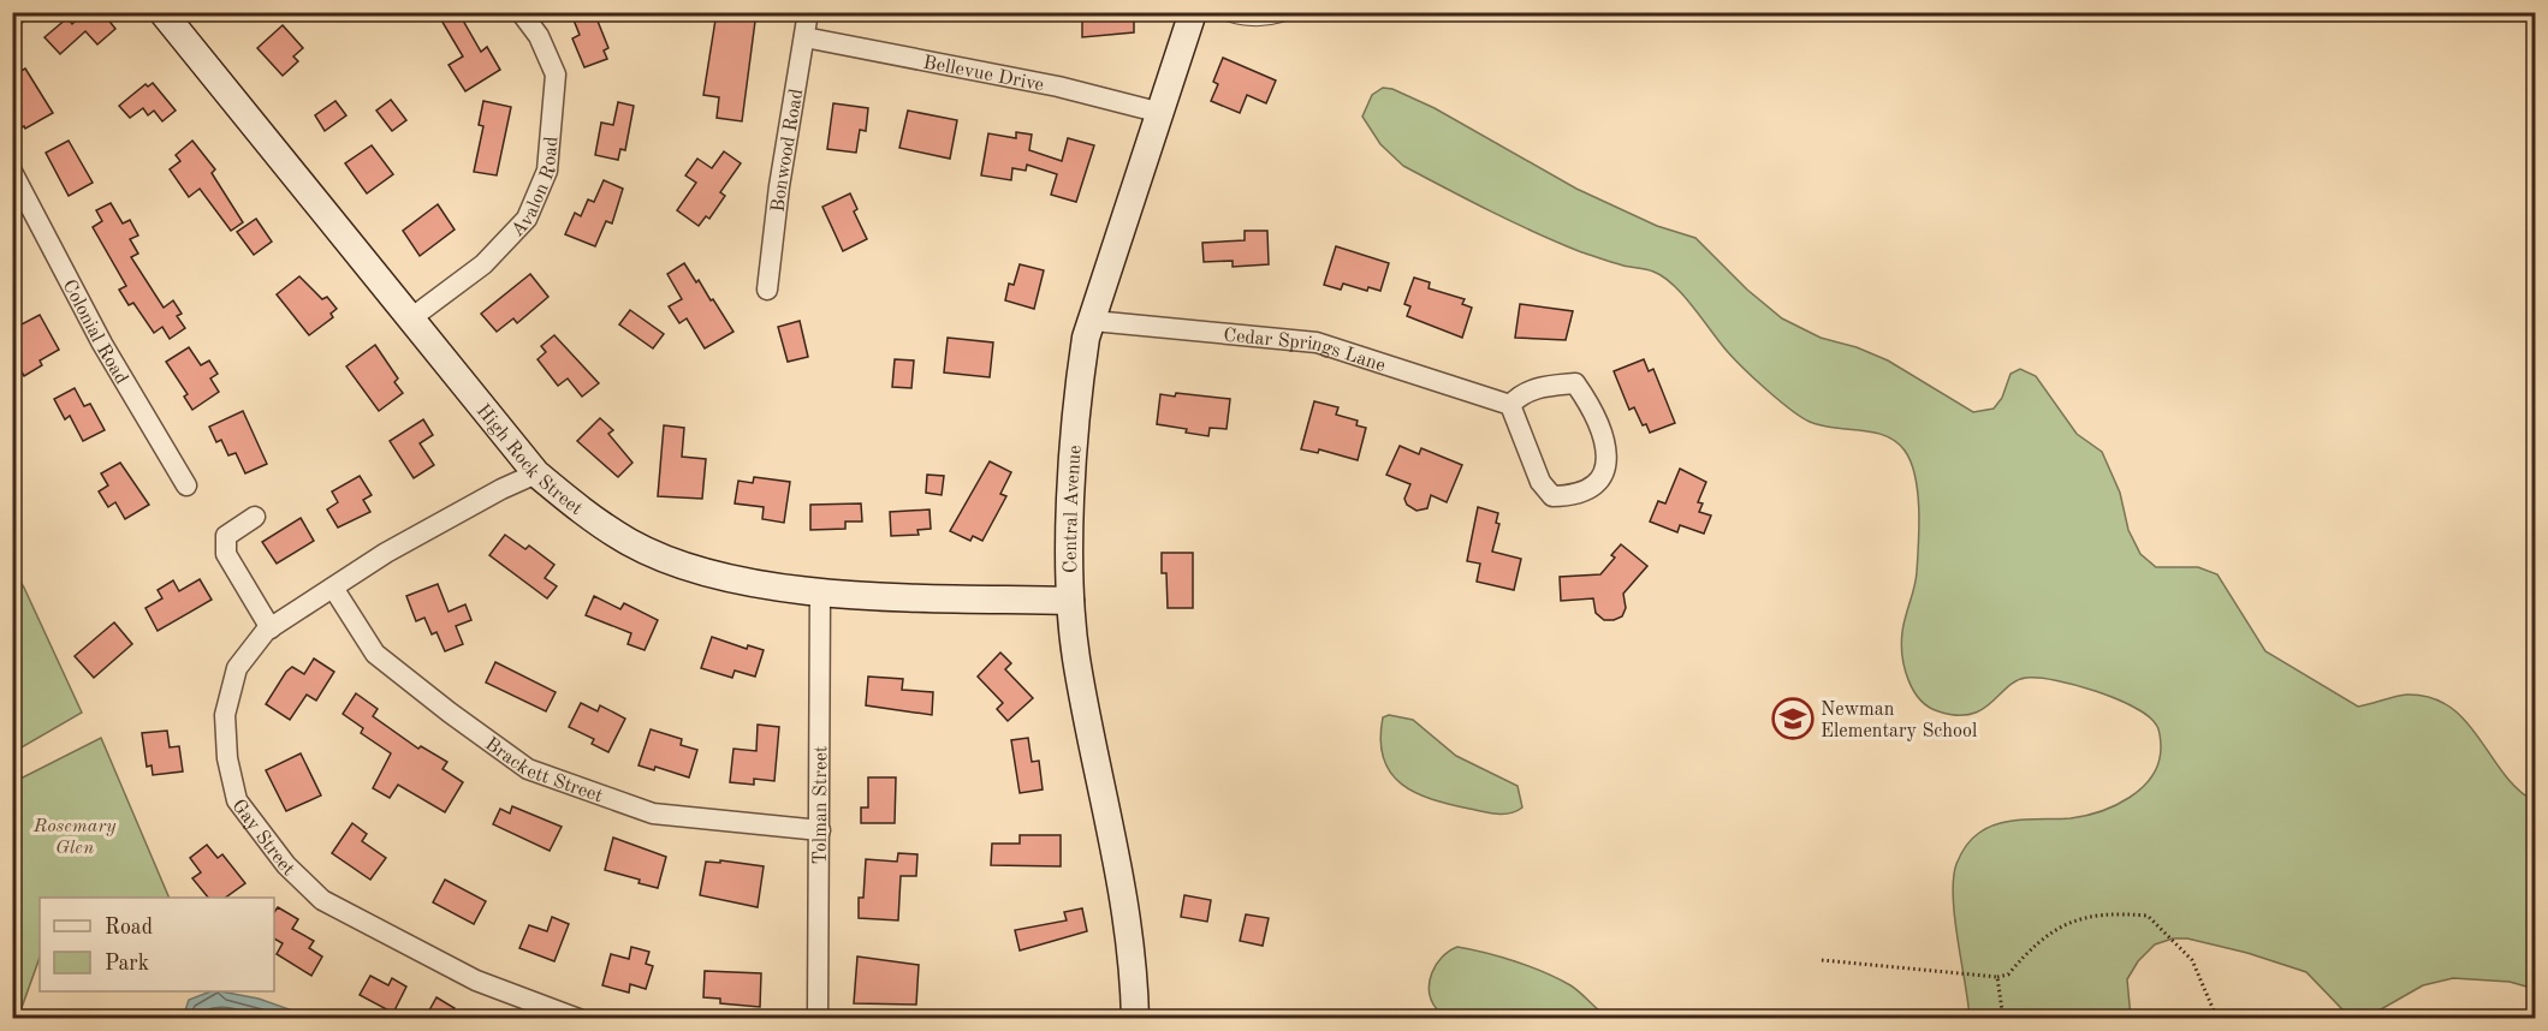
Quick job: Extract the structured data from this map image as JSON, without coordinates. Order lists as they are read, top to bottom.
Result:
{
  "streets": {
    "street": [
      "Bellevue Drive",
      "Bonwood Road",
      "Avalon Road",
      "Colonial Road",
      "Cedar Springs Lane",
      "High Rock Street",
      "Central Avenue",
      "Brackett Street",
      "Tolman Street",
      "Gay Street"
    ]
  },
  "crossings": [
    ["Bellevue Drive", "Bonwood Road"],
    ["Bellevue Drive", "Central Avenue"],
    ["Avalon Road", "High Rock Street"],
    ["Cedar Springs Lane", "Central Avenue"],
    ["High Rock Street", "Central Avenue"],
    ["High Rock Street", "Tolman Street"],
    ["High Rock Street", "Gay Street"],
    ["Brackett Street", "Tolman Street"],
    ["Brackett Street", "Gay Street"]
  ],
  "parks": ["Rosemary Glen"],
  "places": {
    "school or university": ["Newman Elementary School"]
  },
  "legend": ["Road", "Park"]
}
